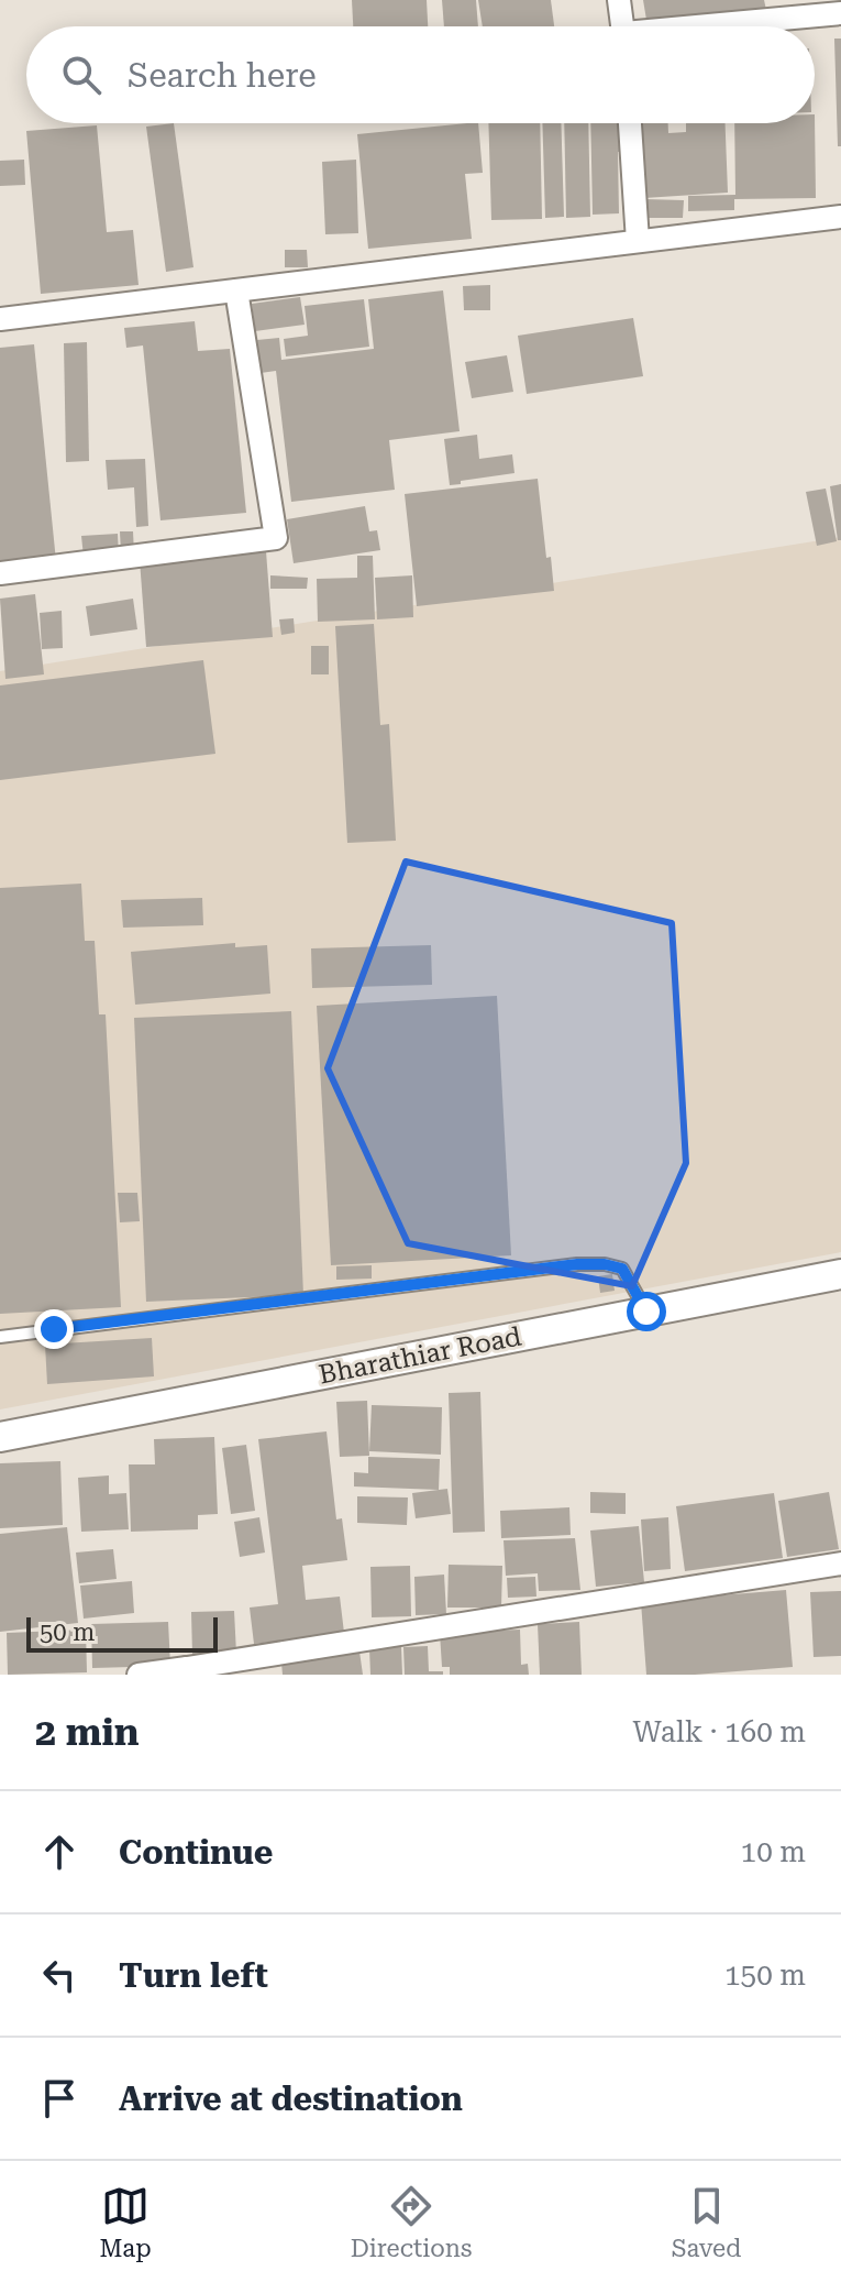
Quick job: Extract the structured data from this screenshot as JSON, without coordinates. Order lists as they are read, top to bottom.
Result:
{
  "streets": {
    "street": ["Bharathiar Road"]
  },
  "scale_bar": "50 m",
  "page": {
    "search": "Search here",
    "scale": "50 m",
    "heading": ["2 min", "Walk · 160 m"],
    "list": [
      ["Continue", "10 m"],
      ["Turn left", "150 m"],
      "Arrive at destination"
    ],
    "nav": ["Map", "Directions", "Saved"]
  }
}
